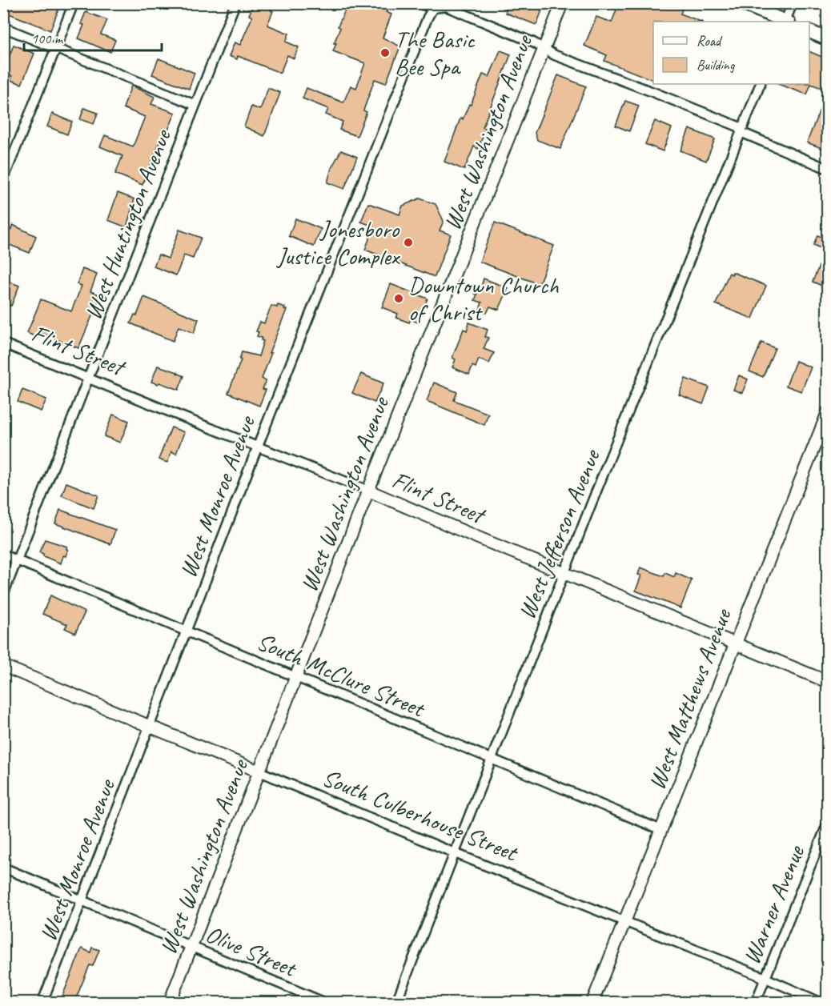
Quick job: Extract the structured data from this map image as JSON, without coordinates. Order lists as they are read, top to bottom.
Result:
{
  "streets": {
    "street": [
      "West Washington Avenue",
      "West Huntington Avenue",
      "Flint Street",
      "West Monroe Avenue",
      "West Jefferson Avenue",
      "South McClure Street",
      "West Matthews Avenue",
      "South Culberhouse Street",
      "Warner Avenue",
      "Olive Street"
    ]
  },
  "crossings": [
    ["West Washington Avenue", "Flint Street"],
    ["West Washington Avenue", "South McClure Street"],
    ["West Washington Avenue", "South Culberhouse Street"],
    ["West Washington Avenue", "Olive Street"],
    ["West Huntington Avenue", "Flint Street"],
    ["West Huntington Avenue", "South McClure Street"],
    ["Flint Street", "West Monroe Avenue"],
    ["Flint Street", "West Jefferson Avenue"],
    ["Flint Street", "West Matthews Avenue"],
    ["West Monroe Avenue", "South McClure Street"],
    ["West Monroe Avenue", "South Culberhouse Street"],
    ["West Monroe Avenue", "Olive Street"],
    ["West Jefferson Avenue", "South McClure Street"],
    ["West Jefferson Avenue", "South Culberhouse Street"],
    ["South McClure Street", "West Matthews Avenue"],
    ["West Matthews Avenue", "South Culberhouse Street"],
    ["South Culberhouse Street", "Warner Avenue"]
  ],
  "places": ["The Basic Bee Spa", "Jonesboro Justice Complex", "Downtown Church of Christ"],
  "legend": ["Road", "Building"],
  "scale_bar": "100 m"
}
